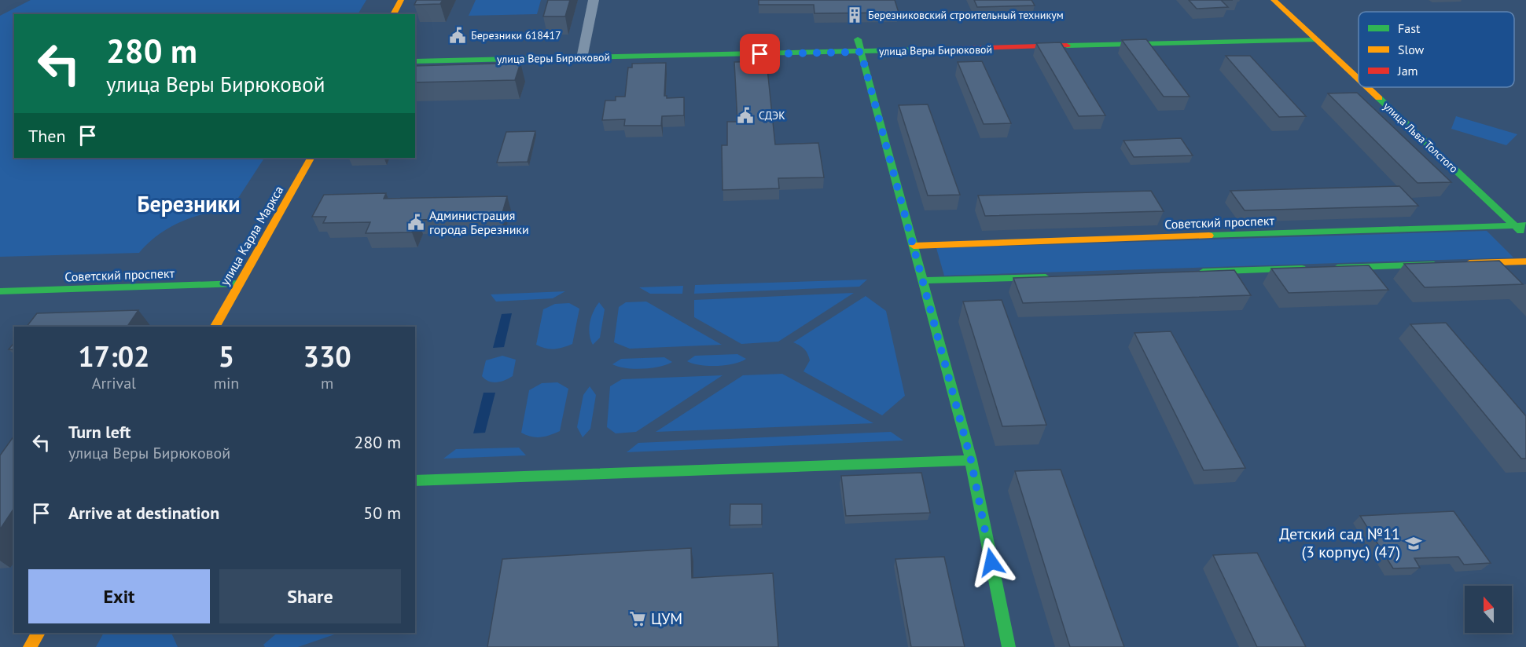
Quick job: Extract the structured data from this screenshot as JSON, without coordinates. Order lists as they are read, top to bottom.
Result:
{
  "streets": {
    "street": [
      "улица Веры Бирюковой",
      "улица Льва Толстого",
      "Советский проспект",
      "улица Карла Маркса"
    ]
  },
  "crossings": [
    ["улица Веры Бирюковой", "улица Льва Толстого"],
    ["улица Льва Толстого", "Советский проспект"],
    ["Советский проспект", "улица Карла Маркса"]
  ],
  "districts": ["Березники"],
  "places": {
    "building": ["Березниковский строительный техникум"],
    "public building": ["Березники 618417", "СДЭК", "Администрация города Березники"],
    "school or university": ["Детский сад №11 (3 корпус) (47)"],
    "supermarket": ["ЦУМ"]
  },
  "legend": ["Fast", "Slow", "Jam"],
  "north": "top",
  "page": {
    "turn": ["280 m", "улица Веры Бирюковой"],
    "then": "Then",
    "eta": [
      "17:02",
      "Arrival",
      "5",
      "min",
      "330",
      "m"
    ],
    "list": [
      {
        "name": "Turn left",
        "note": "улица Веры Бирюковой",
        "value": "280 m"
      },
      {
        "name": "Arrive at destination",
        "value": "50 m"
      }
    ],
    "buttons": ["Exit", "Share"]
  }
}
